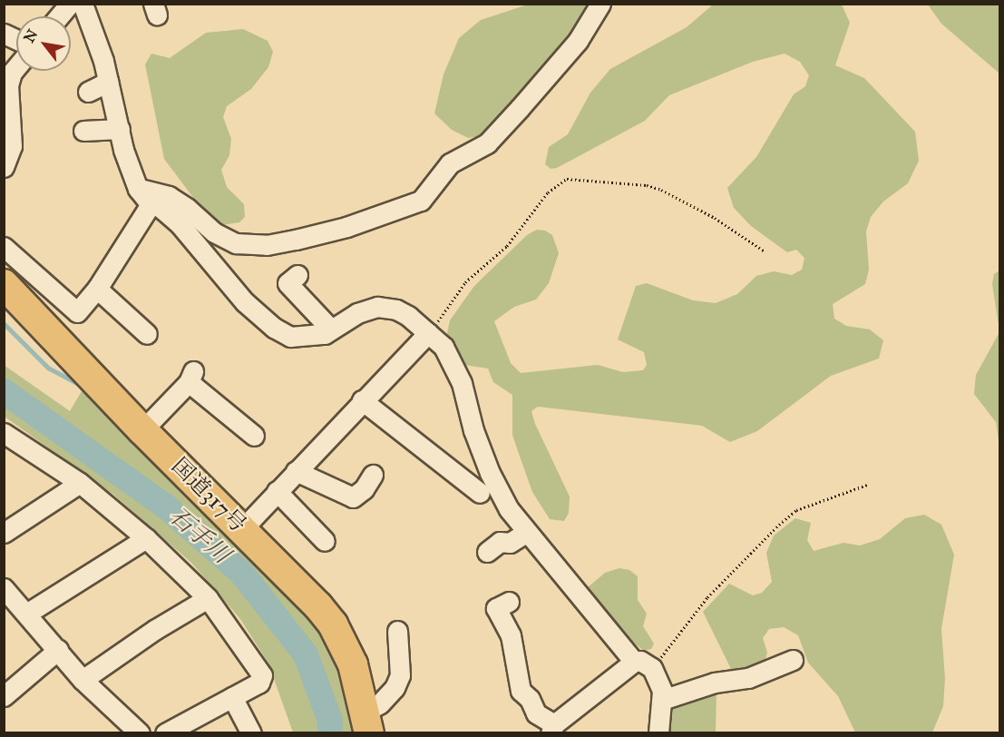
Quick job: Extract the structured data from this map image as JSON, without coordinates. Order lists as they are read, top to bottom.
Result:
{
  "streets": {
    "highway": ["国道317号"]
  },
  "water": ["石手川"],
  "north": "top left"
}
